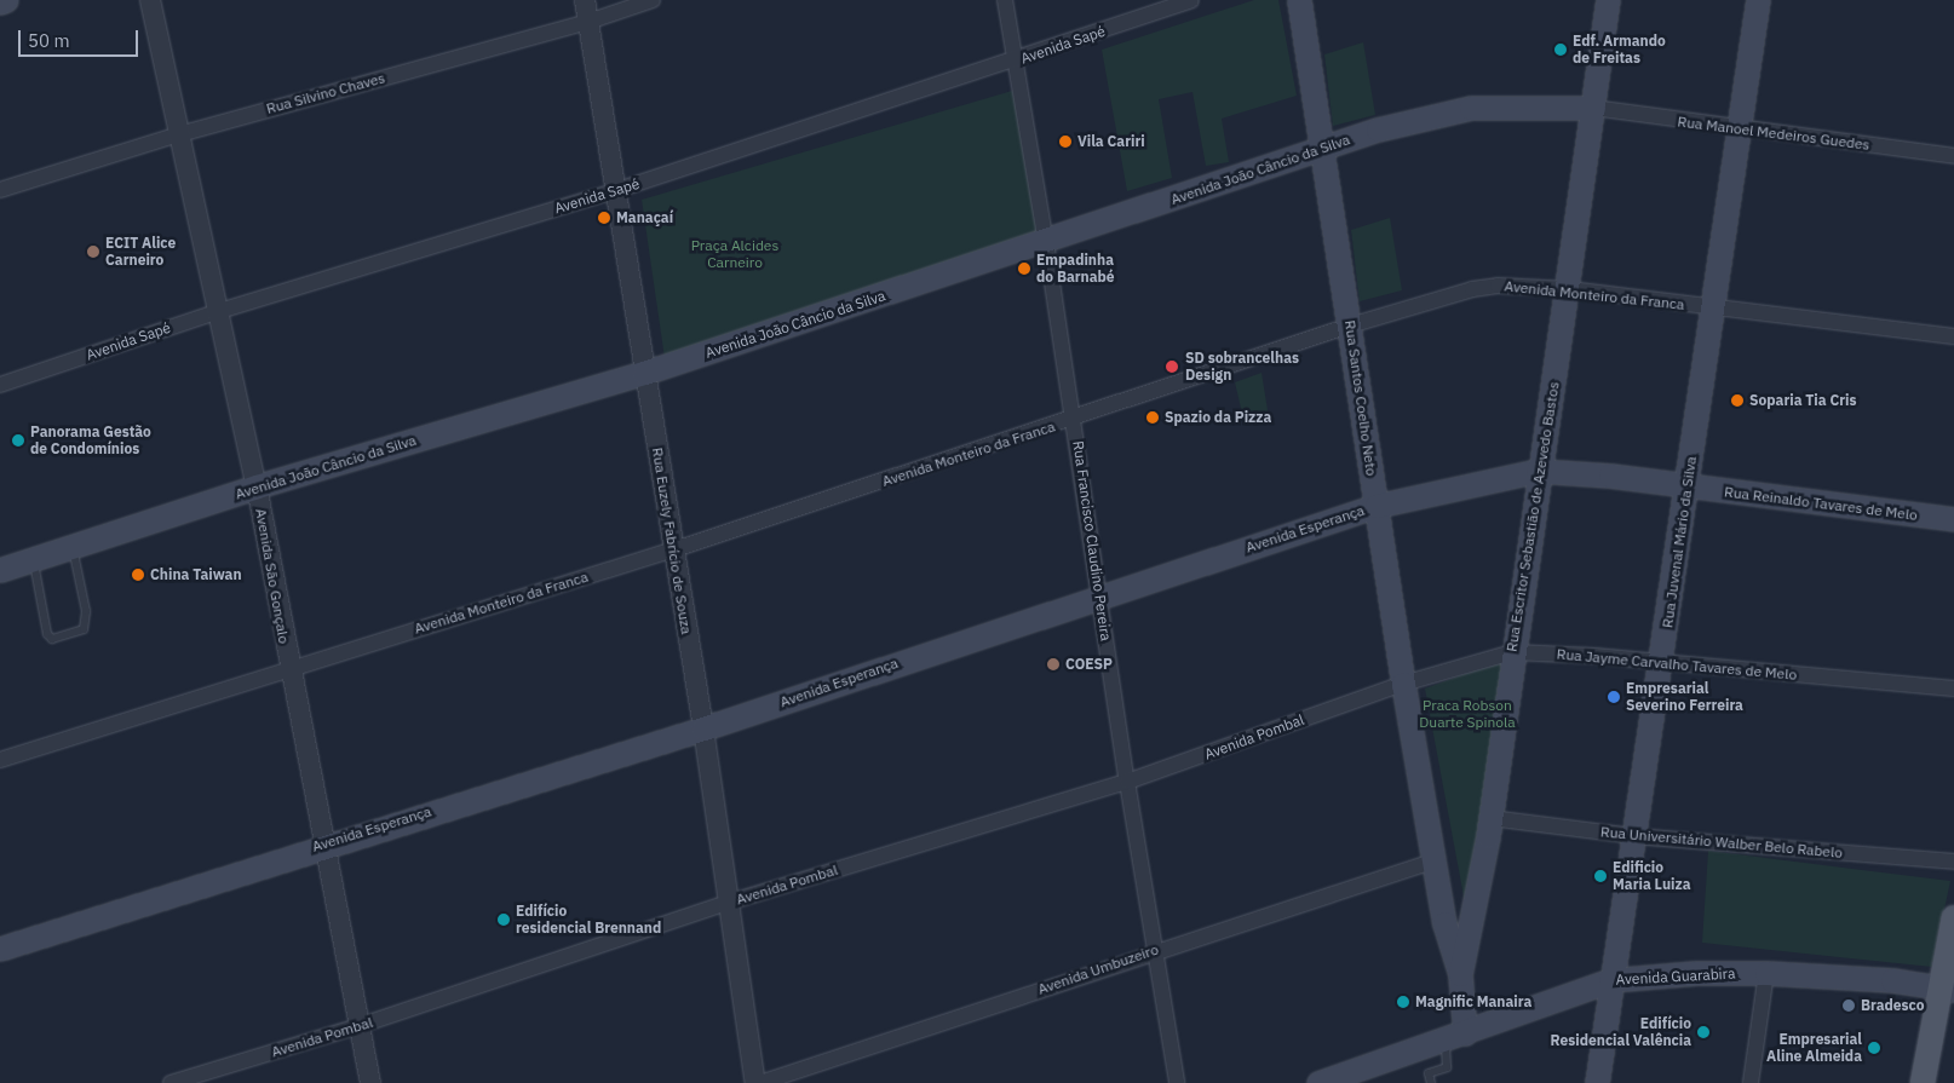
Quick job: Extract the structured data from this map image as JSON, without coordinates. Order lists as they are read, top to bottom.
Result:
{
  "streets": {
    "main road": [
      "Avenida João Câncio da Silva",
      "Rua Santos Coelho Neto",
      "Rua Reinaldo Tavares de Melo",
      "Rua Escritor Sebastião de Azevedo Bastos",
      "Avenida Esperança",
      "Rua Juvenal Mário da Silva",
      "Avenida Guarabira"
    ],
    "street": [
      "Avenida Sapé",
      "Rua Silvino Chaves",
      "Rua Manoel Medeiros Guedes",
      "Avenida Monteiro da Franca",
      "Rua Euzely Fabrício de Souza",
      "Rua Francisco Claudino Pereira",
      "Avenida São Gonçalo",
      "Rua Jayme Carvalho Tavares de Melo",
      "Avenida Pombal",
      "Rua Universitário Walber Belo Rabelo",
      "Avenida Umbuzeiro"
    ]
  },
  "crossings": [
    ["Avenida Sapé", "Rua Euzely Fabrício de Souza"],
    ["Avenida Sapé", "Rua Francisco Claudino Pereira"],
    ["Avenida Sapé", "Avenida São Gonçalo"],
    ["Rua Silvino Chaves", "Rua Euzely Fabrício de Souza"],
    ["Rua Silvino Chaves", "Avenida São Gonçalo"],
    ["Rua Manoel Medeiros Guedes", "Avenida João Câncio da Silva"],
    ["Rua Manoel Medeiros Guedes", "Rua Escritor Sebastião de Azevedo Bastos"],
    ["Rua Manoel Medeiros Guedes", "Rua Juvenal Mário da Silva"],
    ["Avenida João Câncio da Silva", "Rua Santos Coelho Neto"],
    ["Avenida João Câncio da Silva", "Rua Escritor Sebastião de Azevedo Bastos"],
    ["Avenida João Câncio da Silva", "Rua Euzely Fabrício de Souza"],
    ["Avenida João Câncio da Silva", "Rua Francisco Claudino Pereira"],
    ["Avenida João Câncio da Silva", "Avenida São Gonçalo"],
    ["Avenida Monteiro da Franca", "Rua Santos Coelho Neto"],
    ["Avenida Monteiro da Franca", "Rua Escritor Sebastião de Azevedo Bastos"],
    ["Avenida Monteiro da Franca", "Rua Euzely Fabrício de Souza"],
    ["Avenida Monteiro da Franca", "Rua Francisco Claudino Pereira"],
    ["Avenida Monteiro da Franca", "Rua Juvenal Mário da Silva"],
    ["Avenida Monteiro da Franca", "Avenida São Gonçalo"],
    ["Rua Santos Coelho Neto", "Rua Escritor Sebastião de Azevedo Bastos"],
    ["Rua Santos Coelho Neto", "Avenida Esperança"],
    ["Rua Santos Coelho Neto", "Rua Jayme Carvalho Tavares de Melo"],
    ["Rua Santos Coelho Neto", "Avenida Pombal"],
    ["Rua Santos Coelho Neto", "Avenida Umbuzeiro"],
    ["Rua Reinaldo Tavares de Melo", "Avenida Esperança"],
    ["Rua Reinaldo Tavares de Melo", "Rua Juvenal Mário da Silva"],
    ["Rua Escritor Sebastião de Azevedo Bastos", "Avenida Esperança"],
    ["Rua Escritor Sebastião de Azevedo Bastos", "Rua Jayme Carvalho Tavares de Melo"],
    ["Rua Escritor Sebastião de Azevedo Bastos", "Rua Universitário Walber Belo Rabelo"],
    ["Rua Escritor Sebastião de Azevedo Bastos", "Avenida Guarabira"],
    ["Avenida Esperança", "Rua Euzely Fabrício de Souza"],
    ["Avenida Esperança", "Rua Francisco Claudino Pereira"],
    ["Avenida Esperança", "Rua Juvenal Mário da Silva"],
    ["Avenida Esperança", "Avenida São Gonçalo"],
    ["Rua Euzely Fabrício de Souza", "Avenida Pombal"],
    ["Rua Francisco Claudino Pereira", "Avenida Pombal"],
    ["Rua Francisco Claudino Pereira", "Avenida Umbuzeiro"],
    ["Rua Juvenal Mário da Silva", "Rua Jayme Carvalho Tavares de Melo"],
    ["Rua Juvenal Mário da Silva", "Rua Universitário Walber Belo Rabelo"],
    ["Rua Juvenal Mário da Silva", "Avenida Guarabira"],
    ["Avenida São Gonçalo", "Avenida Pombal"],
    ["Rua Jayme Carvalho Tavares de Melo", "Avenida Pombal"]
  ],
  "parks": ["Praça Alcides Carneiro", "Praca Robson Duarte Spinola"],
  "places": [
    "Edf. Armando de Freitas",
    "Vila Cariri",
    "Manaçaí",
    "ECIT Alice Carneiro",
    "Empadinha do Barnabé",
    "SD sobrancelhas Design",
    "Soparia Tia Cris",
    "Spazio da Pizza",
    "Panorama Gestão de Condomínios",
    "China Taiwan",
    "COESP",
    "Empresarial Severino Ferreira",
    "Edificio Maria Luiza",
    "Edifício residencial Brennand",
    "Magnific Manaira",
    "Bradesco",
    "Edifício Residencial Valência",
    "Empresarial Aline Almeida"
  ],
  "scale_bar": "50 m"
}
